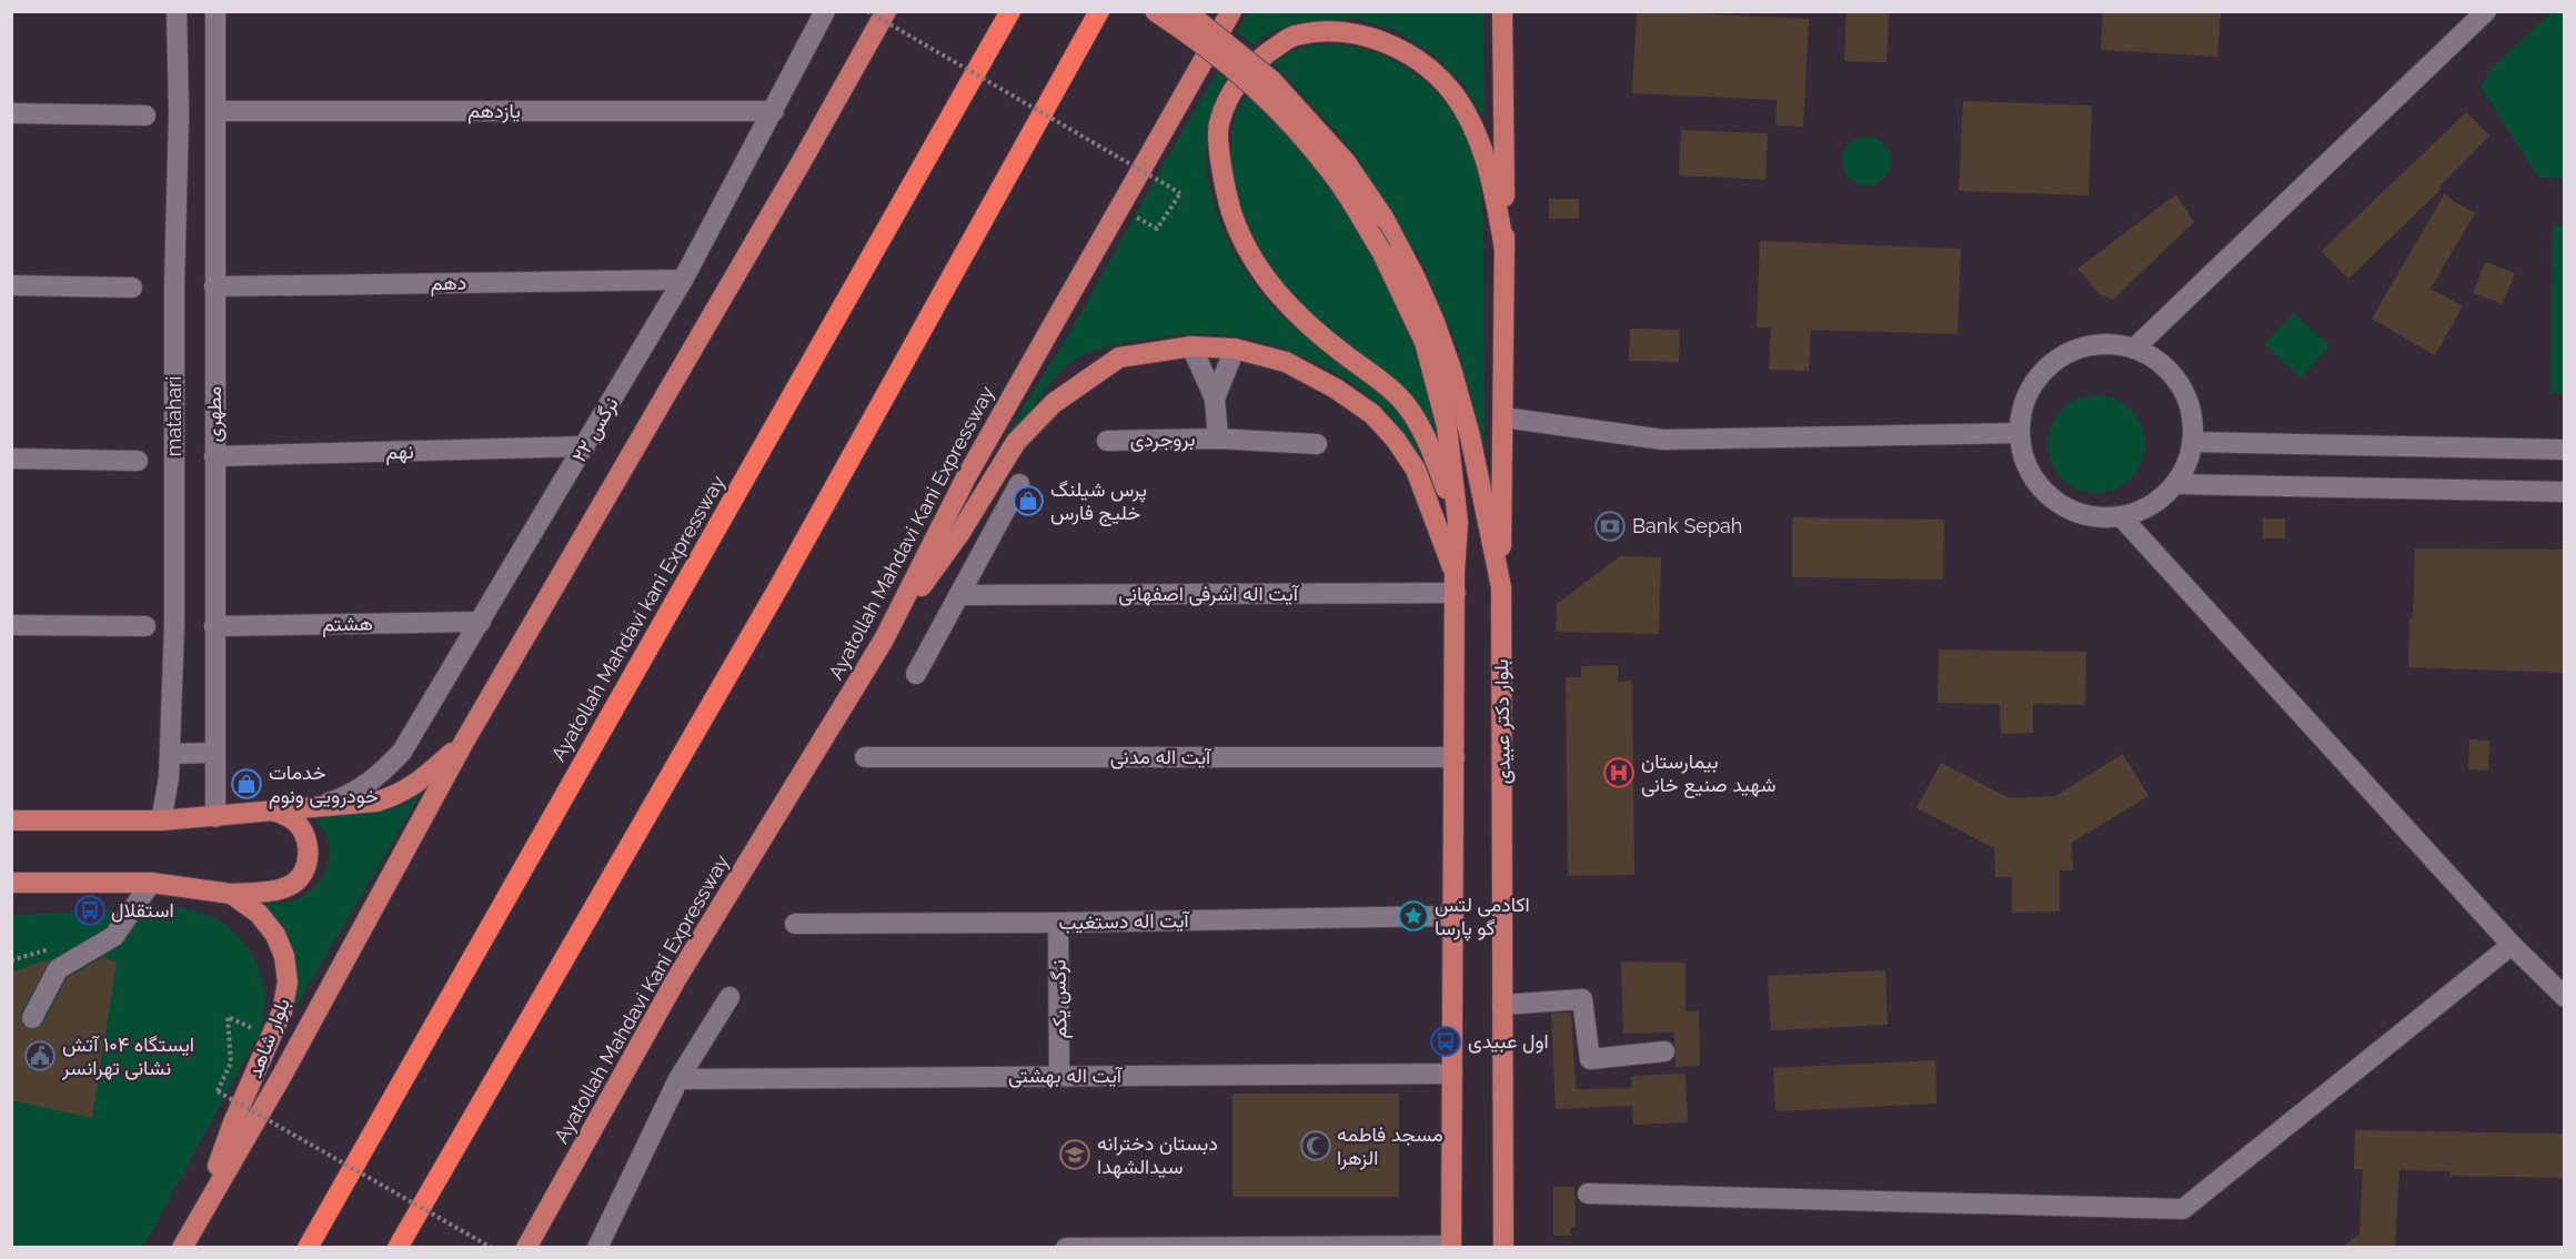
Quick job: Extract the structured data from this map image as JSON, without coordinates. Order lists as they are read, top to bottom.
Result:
{
  "streets": {
    "highway": ["Ayatollah Mahdavi kani Expressway"],
    "main road": ["Ayatollah Mahdavi Kani Expressway", "بلوار دکتر عبیدی", "بلوار شاهد"],
    "street": [
      "یازدهم",
      "دهم",
      "مطهری",
      "matahari",
      "نرگس ۲۲",
      "بروجردی",
      "نهم",
      "آیت اله اشرفی اصفهانی",
      "هشتم",
      "آیت اله مدنی",
      "آیت اله دستغیب",
      "نرگس یکم",
      "آیت اله بهشتی"
    ]
  },
  "crossings": [
    ["یازدهم", "مطهری"],
    ["یازدهم", "نرگس ۲۲"],
    ["دهم", "مطهری"],
    ["دهم", "نرگس ۲۲"],
    ["مطهری", "نهم"],
    ["مطهری", "هشتم"],
    ["نرگس ۲۲", "نهم"],
    ["نرگس ۲۲", "هشتم"],
    ["آیت اله دستغیب", "نرگس یکم"],
    ["نرگس یکم", "آیت اله بهشتی"]
  ],
  "places": {
    "shop": ["پرس شیلنگ خلیج فارس", "خدمات خودرویی ونوم"],
    "bank": ["Bank Sepah"],
    "hospital": ["بیمارستان شهید صنیع خانی"],
    "bus stop": ["استقلال", "اول عبیدی"],
    "place": ["اکادمی لتس گو پارسا"],
    "public building": ["ایستگاه ۱۰۴ آتش ‌نشانی تهرانسر"],
    "mosque": ["مسجد فاطمه الزهرا"],
    "school or university": ["دبستان دخترانه سیدالشهدا"]
  }
}
